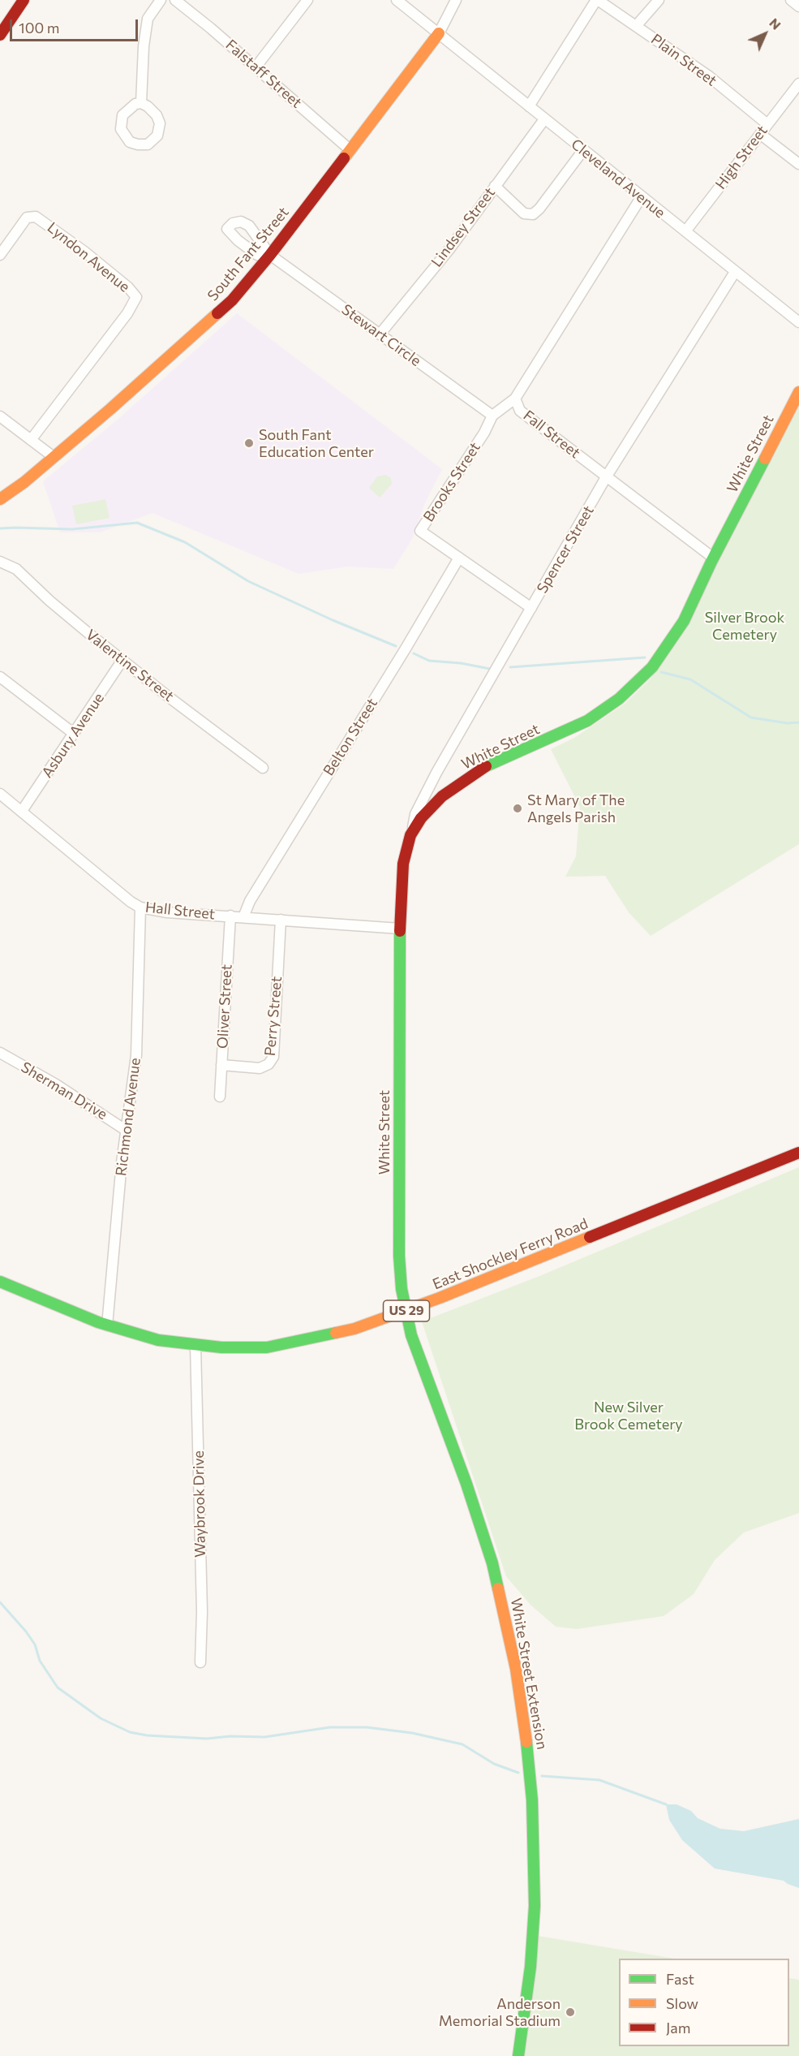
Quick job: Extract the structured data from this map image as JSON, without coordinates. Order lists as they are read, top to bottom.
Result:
{
  "streets": {
    "main road": [
      "South Fant Street",
      "White Street",
      "East Shockley Ferry Road",
      "US 29",
      "White Street Extension"
    ],
    "street": [
      "Plain Street",
      "Falstaff Street",
      "High Street",
      "Cleveland Avenue",
      "Lindsey Street",
      "Lyndon Avenue",
      "Stewart Circle",
      "Fall Street",
      "Brooks Street",
      "Spencer Street",
      "Valentine Street",
      "Asbury Avenue",
      "Belton Street",
      "Hall Street",
      "Oliver Street",
      "Perry Street",
      "Sherman Drive",
      "Richmond Avenue",
      "Waybrook Drive"
    ]
  },
  "crossings": [
    ["Plain Street", "High Street"],
    ["Falstaff Street", "South Fant Street"],
    ["High Street", "Cleveland Avenue"],
    ["Cleveland Avenue", "Lindsey Street"],
    ["Cleveland Avenue", "South Fant Street"],
    ["Cleveland Avenue", "Fall Street"],
    ["Cleveland Avenue", "Spencer Street"],
    ["Lindsey Street", "Stewart Circle"],
    ["South Fant Street", "Stewart Circle"],
    ["Stewart Circle", "Brooks Street"],
    ["Fall Street", "White Street"],
    ["Fall Street", "Brooks Street"],
    ["Fall Street", "Spencer Street"],
    ["White Street", "Spencer Street"],
    ["White Street", "Hall Street"],
    ["White Street", "East Shockley Ferry Road"],
    ["White Street", "White Street Extension"],
    ["Brooks Street", "Spencer Street"],
    ["Brooks Street", "Belton Street"],
    ["Valentine Street", "Asbury Avenue"],
    ["Asbury Avenue", "Hall Street"],
    ["Belton Street", "Hall Street"],
    ["Hall Street", "Oliver Street"],
    ["Hall Street", "Perry Street"],
    ["Hall Street", "Richmond Avenue"],
    ["Oliver Street", "Perry Street"],
    ["Sherman Drive", "Richmond Avenue"],
    ["Richmond Avenue", "East Shockley Ferry Road"],
    ["East Shockley Ferry Road", "Waybrook Drive"],
    ["East Shockley Ferry Road", "White Street Extension"]
  ],
  "parks": ["Silver Brook Cemetery", "New Silver Brook Cemetery"],
  "places": ["South Fant Education Center", "St Mary of The Angels Parish", "Anderson Memorial Stadium"],
  "legend": ["Fast", "Slow", "Jam"],
  "scale_bar": "100 m",
  "north": "top right"
}
